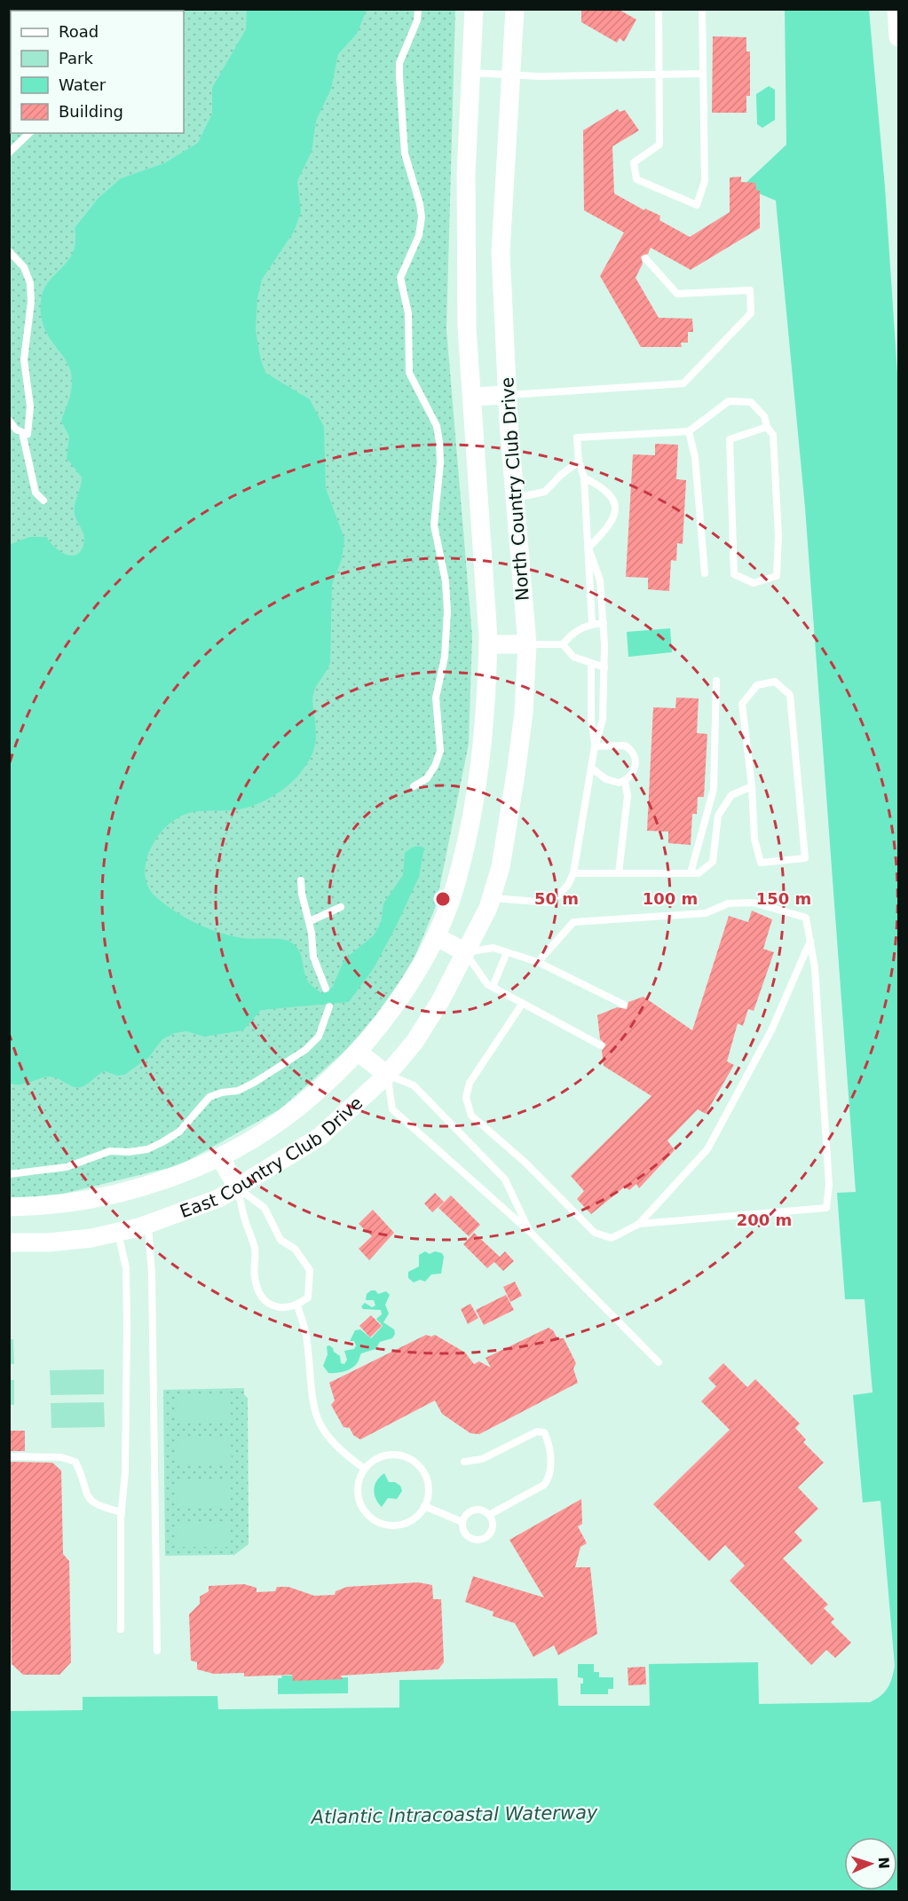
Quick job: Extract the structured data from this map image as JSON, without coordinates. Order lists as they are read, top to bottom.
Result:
{
  "streets": {
    "street": ["North Country Club Drive", "East Country Club Drive"]
  },
  "crossings": [
    ["North Country Club Drive", "East Country Club Drive"]
  ],
  "water": ["Atlantic Intracoastal Waterway"],
  "legend": [
    "Road",
    "Park",
    "Water",
    "Building"
  ],
  "north": "right",
  "rings": [
    "50 m",
    "100 m",
    "150 m",
    "200 m"
  ]
}
